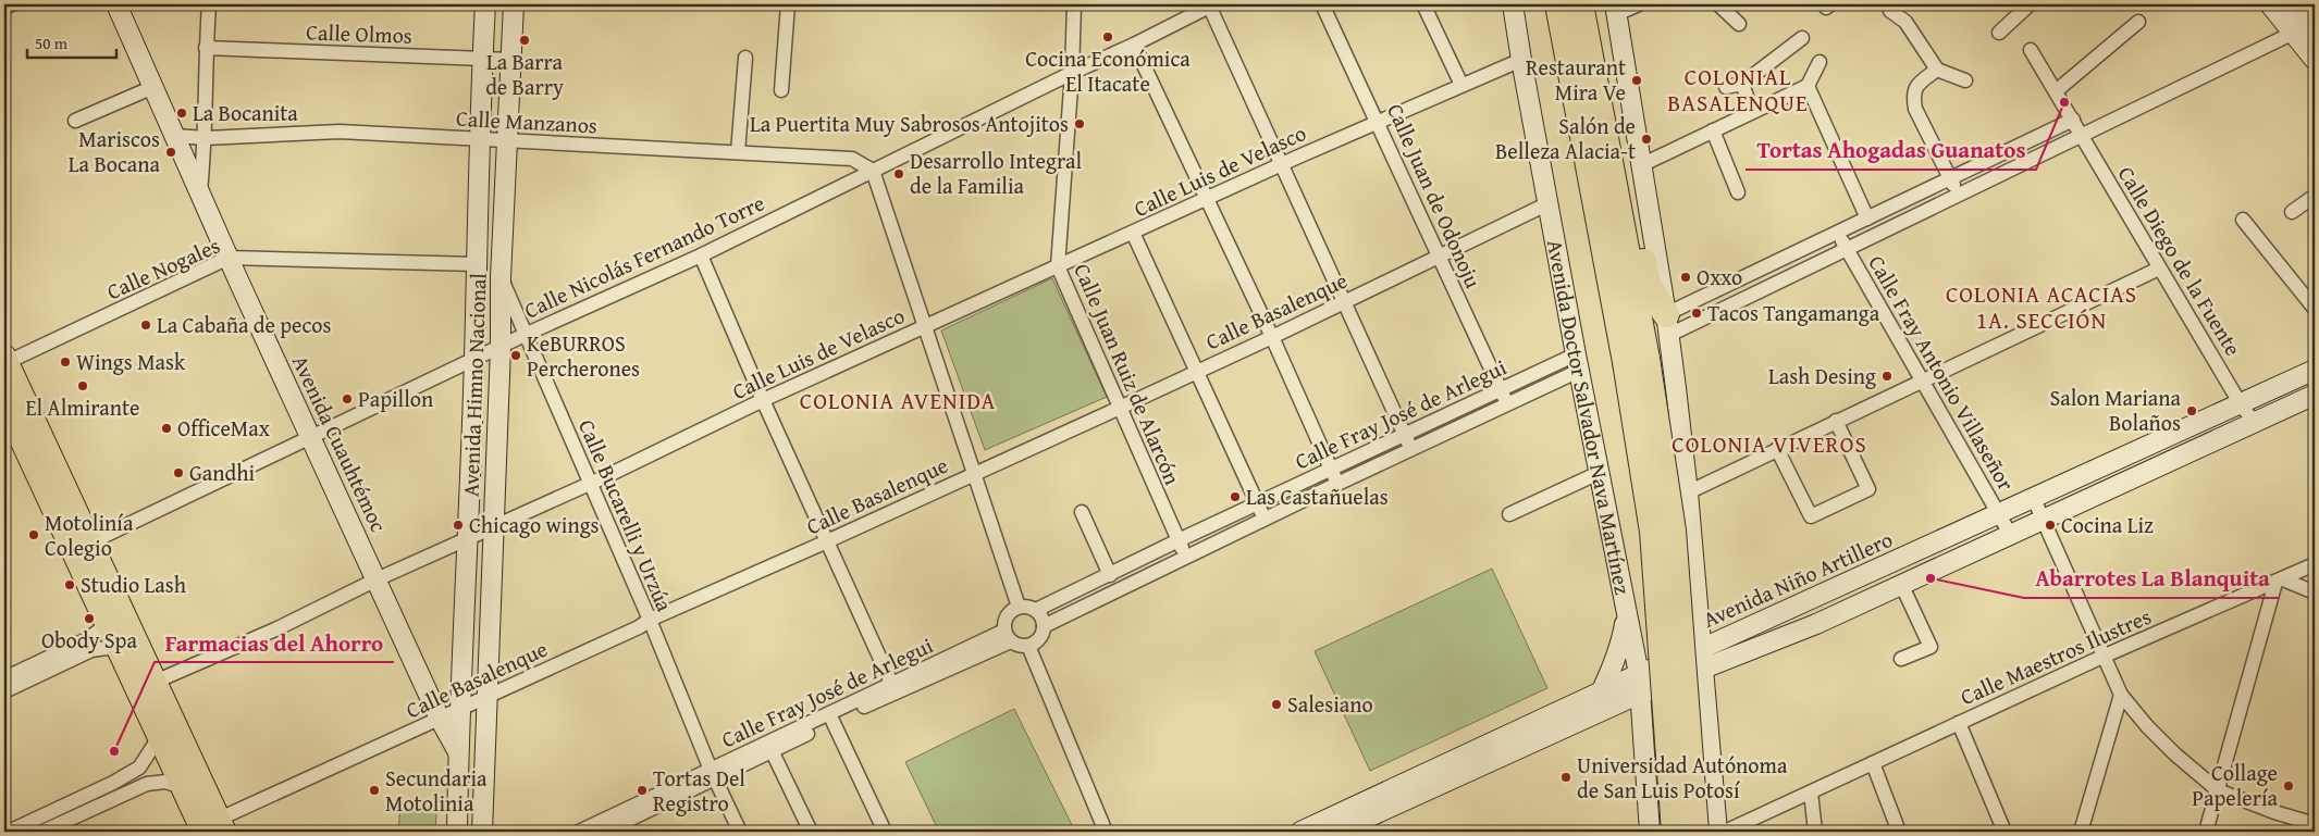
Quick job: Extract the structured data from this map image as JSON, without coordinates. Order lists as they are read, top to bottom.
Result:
{
  "streets": {
    "highway": ["Avenida Doctor Salvador Nava Martínez"],
    "main road": ["Avenida Himno Nacional", "Avenida Cuauhtémoc", "Avenida Niño Artillero"],
    "street": [
      "Calle Olmos",
      "Calle Manzanos",
      "Calle Luis de Velasco",
      "Calle Juan de Odonoju",
      "Calle Nicolás Fernando Torre",
      "Calle Diego de la Fuente",
      "Calle Nogales",
      "Calle Basalenque",
      "Calle Fray Antonio Villaseñor",
      "Calle Juan Ruiz de Alarcón",
      "Calle Fray José de Arlegui",
      "Calle Bucarelli y Urzúa",
      "Calle Maestros Ilustres"
    ]
  },
  "crossings": [
    ["Calle Olmos", "Avenida Himno Nacional"],
    ["Calle Manzanos", "Calle Nicolás Fernando Torre"],
    ["Calle Manzanos", "Avenida Himno Nacional"],
    ["Calle Manzanos", "Avenida Cuauhtémoc"],
    ["Calle Luis de Velasco", "Calle Juan de Odonoju"],
    ["Calle Luis de Velasco", "Calle Juan Ruiz de Alarcón"],
    ["Calle Luis de Velasco", "Avenida Himno Nacional"],
    ["Calle Luis de Velasco", "Avenida Doctor Salvador Nava Martínez"],
    ["Calle Luis de Velasco", "Avenida Cuauhtémoc"],
    ["Calle Luis de Velasco", "Calle Bucarelli y Urzúa"],
    ["Calle Juan de Odonoju", "Calle Basalenque"],
    ["Calle Juan de Odonoju", "Calle Fray José de Arlegui"],
    ["Calle Nicolás Fernando Torre", "Calle Juan Ruiz de Alarcón"],
    ["Calle Nicolás Fernando Torre", "Avenida Himno Nacional"],
    ["Calle Nicolás Fernando Torre", "Avenida Cuauhtémoc"],
    ["Calle Nicolás Fernando Torre", "Calle Bucarelli y Urzúa"],
    ["Calle Diego de la Fuente", "Avenida Niño Artillero"],
    ["Calle Nogales", "Avenida Himno Nacional"],
    ["Calle Nogales", "Avenida Cuauhtémoc"],
    ["Calle Basalenque", "Calle Juan Ruiz de Alarcón"],
    ["Calle Basalenque", "Avenida Himno Nacional"],
    ["Calle Basalenque", "Avenida Doctor Salvador Nava Martínez"],
    ["Calle Basalenque", "Avenida Cuauhtémoc"],
    ["Calle Basalenque", "Calle Bucarelli y Urzúa"],
    ["Calle Fray Antonio Villaseñor", "Avenida Niño Artillero"],
    ["Calle Juan Ruiz de Alarcón", "Calle Fray José de Arlegui"],
    ["Avenida Himno Nacional", "Avenida Cuauhtémoc"],
    ["Avenida Himno Nacional", "Calle Bucarelli y Urzúa"],
    ["Calle Fray José de Arlegui", "Avenida Doctor Salvador Nava Martínez"],
    ["Calle Fray José de Arlegui", "Calle Bucarelli y Urzúa"],
    ["Avenida Doctor Salvador Nava Martínez", "Avenida Niño Artillero"]
  ],
  "districts": [
    "COLONIAL BASALENQUE",
    "COLONIA ACACIAS 1A. SECCIÓN",
    "COLONIA AVENIDA",
    "COLONIA VIVEROS"
  ],
  "places": [
    "Cocina Económica El Itacate",
    "La Barra de Barry",
    "Restaurant Mira Ve",
    "Tortas Ahogadas Guanatos",
    "La Bocanita",
    "La Puertita Muy Sabrosos Antojitos",
    "Salón de Belleza Alacia-t",
    "Mariscos La Bocana",
    "Desarrollo Integral de la Familia",
    "Oxxo",
    "Tacos Tangamanga",
    "La Cabaña de pecos",
    "KeBURROS Percherones",
    "Wings Mask",
    "Lash Desing",
    "El Almirante",
    "Papillon",
    "Salon Mariana Bolaños",
    "OfficeMax",
    "Gandhi",
    "Las Castañuelas",
    "Chicago wings",
    "Cocina Liz",
    "Motolinía Colegio",
    "Abarrotes La Blanquita",
    "Studio Lash",
    "Obody Spa",
    "Salesiano",
    "Farmacias del Ahorro",
    "Universidad Autónoma de San Luis Potosí",
    "Collage Papelería",
    "Secundaria Motolinia",
    "Tortas Del Registro"
  ],
  "scale_bar": "50 m"
}
